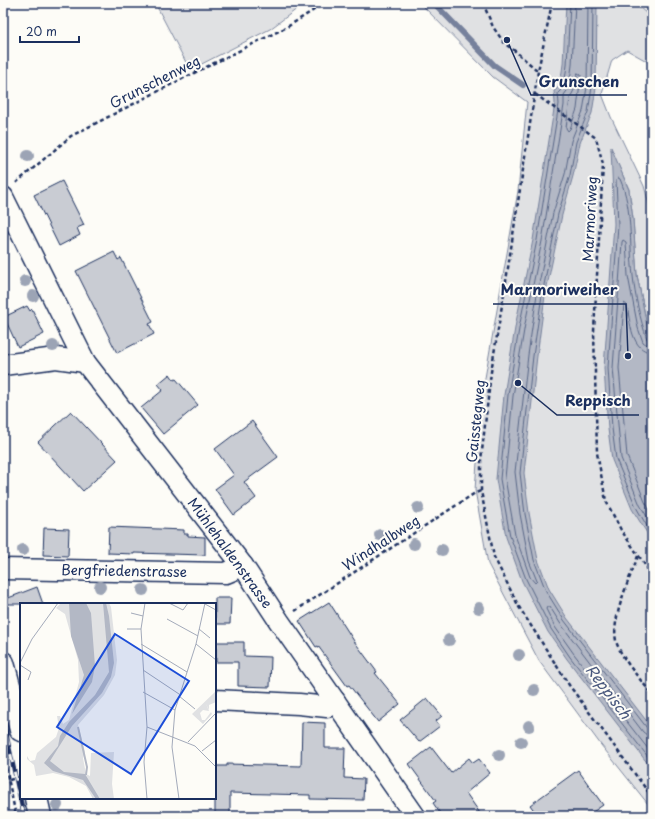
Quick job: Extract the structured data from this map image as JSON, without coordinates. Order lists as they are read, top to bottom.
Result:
{
  "streets": {
    "street": ["Mühlehaldenstrasse", "Bergfriedenstrasse"],
    "path": [
      "Grunschenweg",
      "Marmoriweg",
      "Gaisstegweg",
      "Windhalbweg"
    ]
  },
  "crossings": [
    ["Grunschenweg", "Mühlehaldenstrasse"],
    ["Marmoriweg", "Gaisstegweg"],
    ["Gaisstegweg", "Windhalbweg"],
    ["Mühlehaldenstrasse", "Bergfriedenstrasse"]
  ],
  "water": ["Reppisch"],
  "places": ["Grunschen", "Marmoriweiher", "Reppisch"],
  "scale_bar": "20 m"
}
